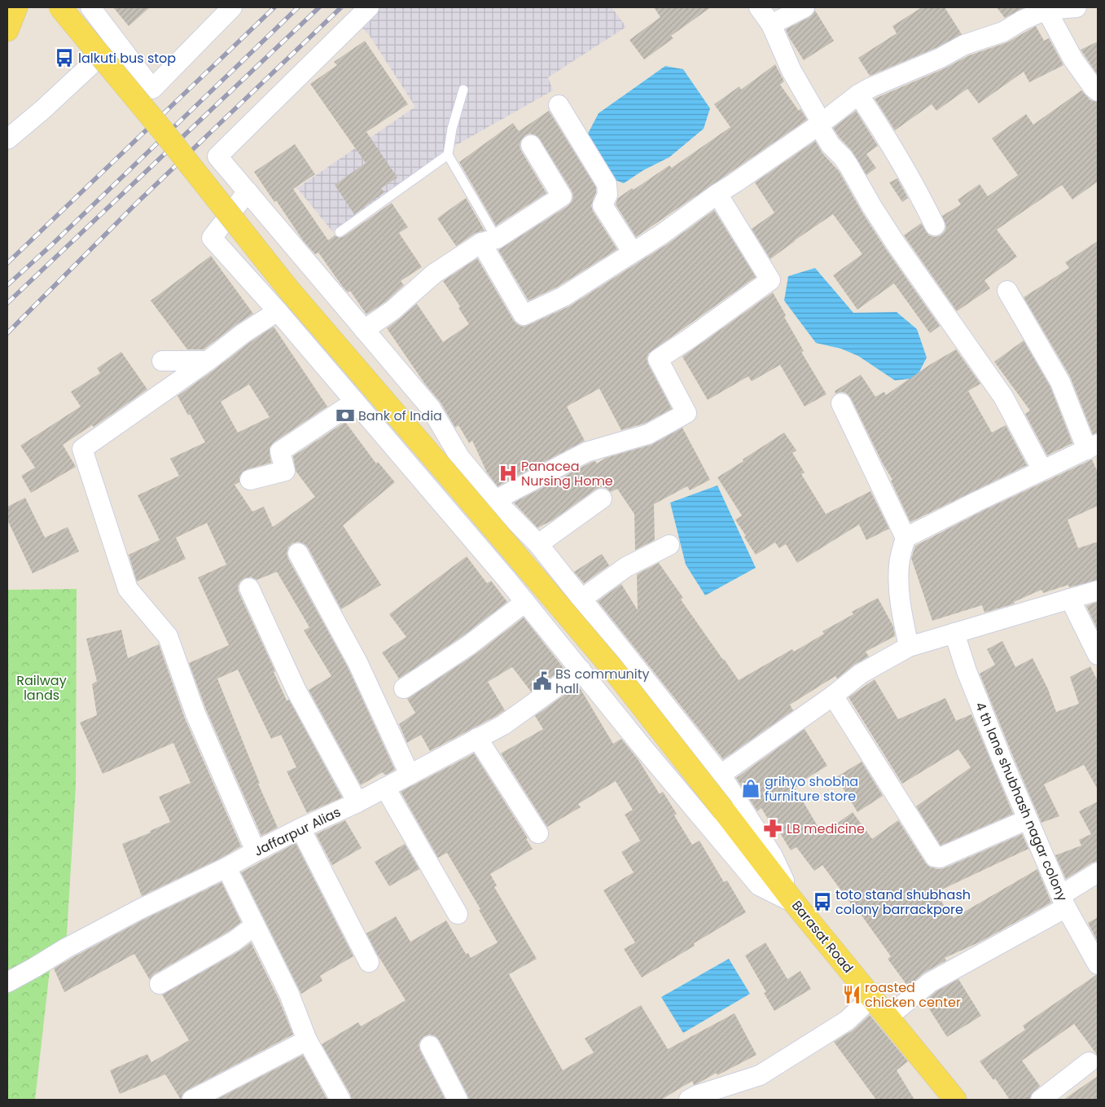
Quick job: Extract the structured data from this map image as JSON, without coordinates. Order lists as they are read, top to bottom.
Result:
{
  "streets": {
    "main road": ["Barasat Road"],
    "street": ["4 th lane shubhash nagar colony", "Jaffarpur Alias"]
  },
  "parks": ["Railway lands"],
  "places": {
    "bus stop": ["lalkuti bus stop", "toto stand shubhash colony barrackpore"],
    "bank": ["Bank of India"],
    "hospital": ["Panacea Nursing Home"],
    "public building": ["BS community hall"],
    "shop": ["grihyo shobha furniture store"],
    "pharmacy": ["LB medicine"],
    "restaurant": ["roasted chicken center"]
  }
}
